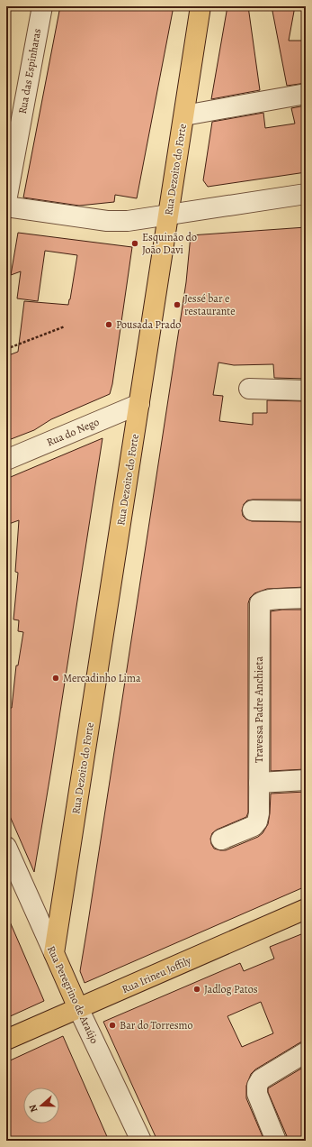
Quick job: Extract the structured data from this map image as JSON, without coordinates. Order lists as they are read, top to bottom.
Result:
{
  "streets": {
    "main road": ["Rua Dezoito do Forte", "Rua Irineu Joffily", "Rua Peregrino de Araújo"],
    "street": ["Rua das Espinharas", "Rua do Nego", "Travessa Padre Anchieta"]
  },
  "crossings": [
    ["Rua Dezoito do Forte", "Rua do Nego"],
    ["Rua Dezoito do Forte", "Rua Peregrino de Araújo"],
    ["Rua Irineu Joffily", "Rua Peregrino de Araújo"]
  ],
  "places": [
    "Esquinão do João Davi",
    "Jessé bar e restaurante",
    "Pousada Prado",
    "Mercadinho Lima",
    "Jadlog Patos",
    "Bar do Torresmo"
  ],
  "north": "left"
}
